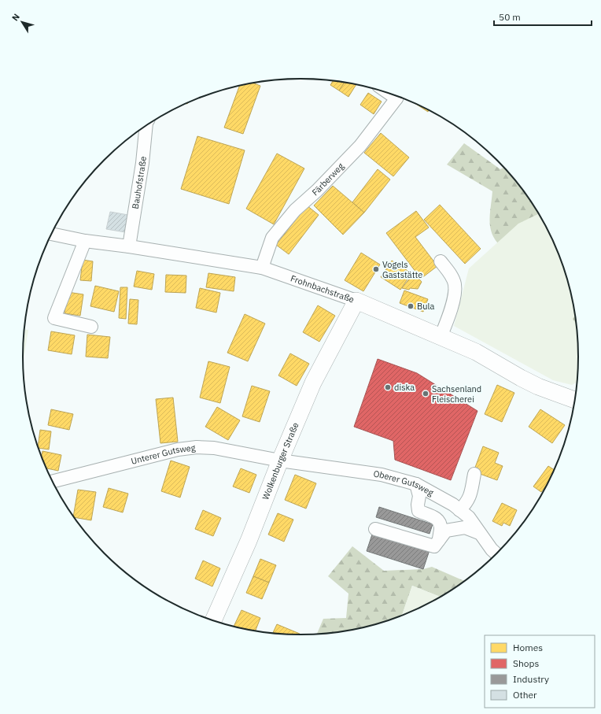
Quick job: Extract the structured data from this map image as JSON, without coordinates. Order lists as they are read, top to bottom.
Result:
{
  "streets": {
    "main road": ["Frohnbachstraße", "Wolkenburger Straße"],
    "street": [
      "Färberweg",
      "Bauhofstraße",
      "Unterer Gutsweg",
      "Oberer Gutsweg"
    ]
  },
  "crossings": [
    ["Färberweg", "Frohnbachstraße"],
    ["Bauhofstraße", "Frohnbachstraße"],
    ["Frohnbachstraße", "Wolkenburger Straße"],
    ["Unterer Gutsweg", "Wolkenburger Straße"],
    ["Unterer Gutsweg", "Oberer Gutsweg"],
    ["Wolkenburger Straße", "Oberer Gutsweg"]
  ],
  "places": [
    "Vogels Gaststätte",
    "Bula",
    "diska",
    "Sachsenland Fleischerei"
  ],
  "legend": [
    "Homes",
    "Shops",
    "Industry",
    "Other"
  ],
  "scale_bar": "50 m",
  "north": "top left"
}
